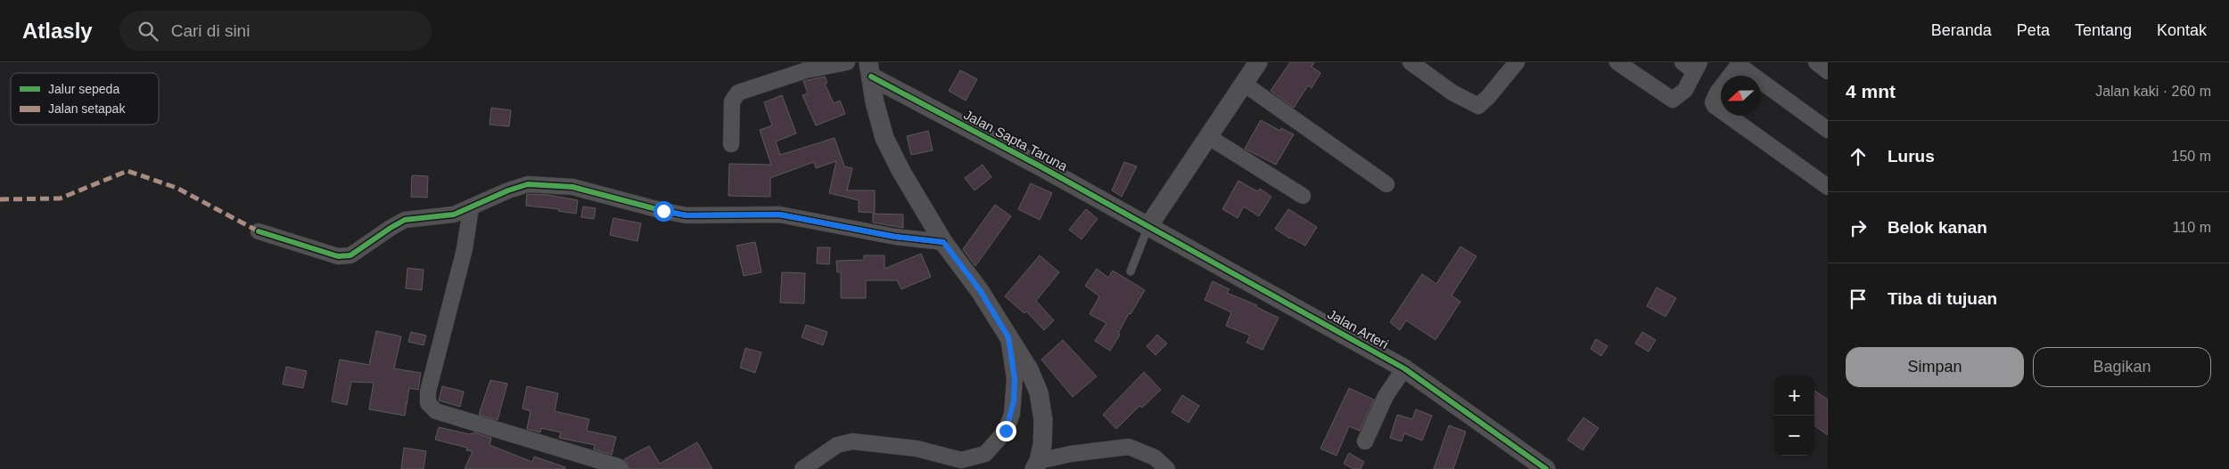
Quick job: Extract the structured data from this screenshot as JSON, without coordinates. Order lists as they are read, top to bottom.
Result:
{
  "streets": {
    "street": ["Jalan Sapta Taruna", "Jalan Arteri"]
  },
  "crossings": [
    ["Jalan Sapta Taruna", "Jalan Arteri"]
  ],
  "legend": ["Jalur sepeda", "Jalan setapak"],
  "north": "left",
  "page": {
    "header": "Atlasly",
    "search": "Cari di sini",
    "nav": [
      "Beranda",
      "Peta",
      "Tentang",
      "Kontak"
    ],
    "heading": ["4 mnt", "Jalan kaki · 260 m"],
    "list": [
      ["Lurus", "150 m"],
      ["Belok kanan", "110 m"],
      "Tiba di tujuan"
    ],
    "buttons": ["Simpan", "Bagikan"],
    "map_buttons": ["+", "−"]
  }
}
